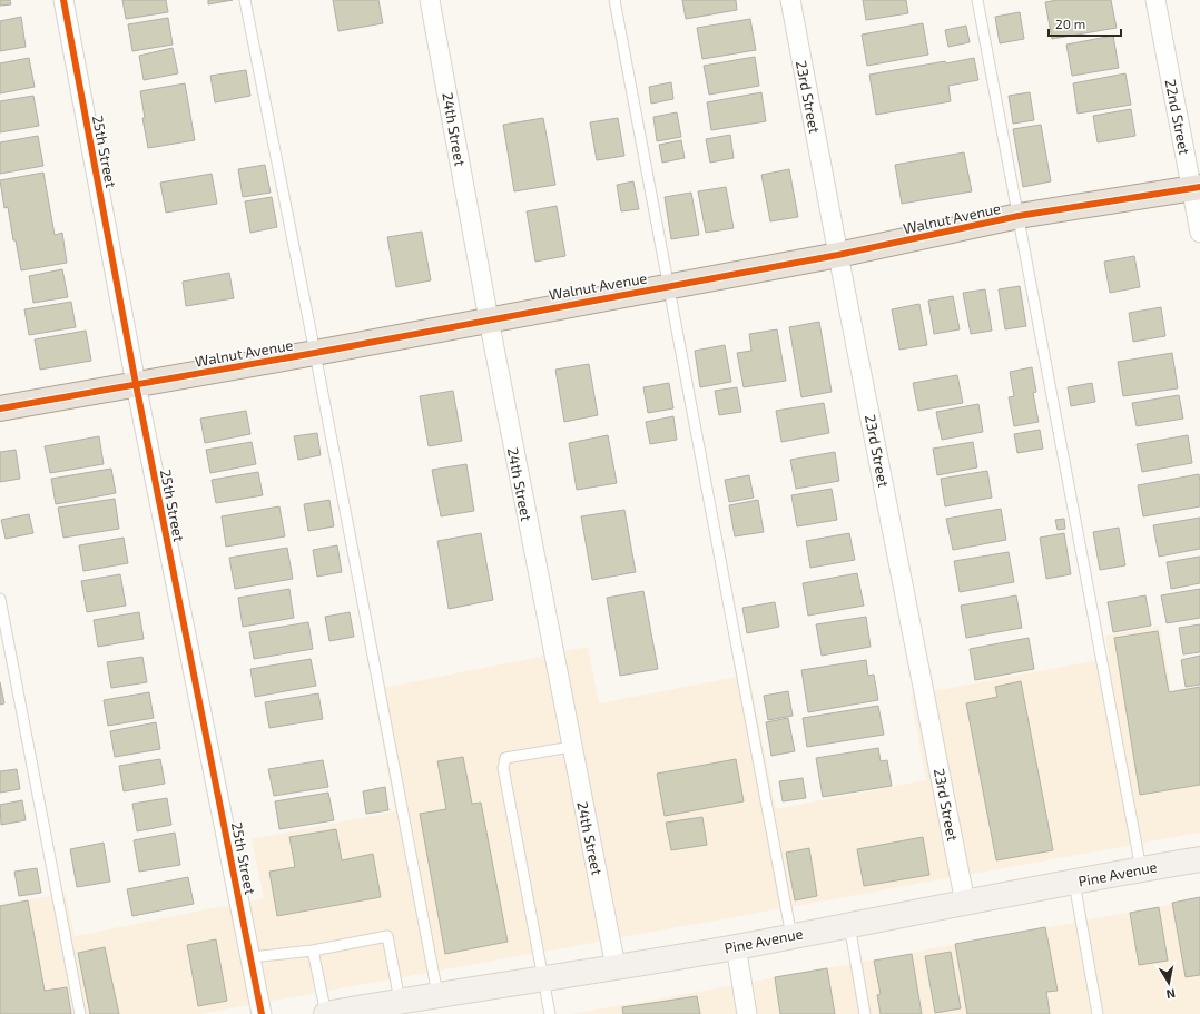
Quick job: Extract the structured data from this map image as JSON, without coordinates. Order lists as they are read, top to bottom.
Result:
{
  "streets": {
    "main road": ["Walnut Avenue", "Pine Avenue"],
    "street": [
      "23rd Street",
      "22nd Street",
      "24th Street",
      "25th Street"
    ]
  },
  "crossings": [
    ["23rd Street", "Walnut Avenue"],
    ["23rd Street", "Pine Avenue"],
    ["22nd Street", "Walnut Avenue"],
    ["24th Street", "Walnut Avenue"],
    ["24th Street", "Pine Avenue"],
    ["25th Street", "Walnut Avenue"]
  ],
  "scale_bar": "20 m",
  "north": "bottom"
}
